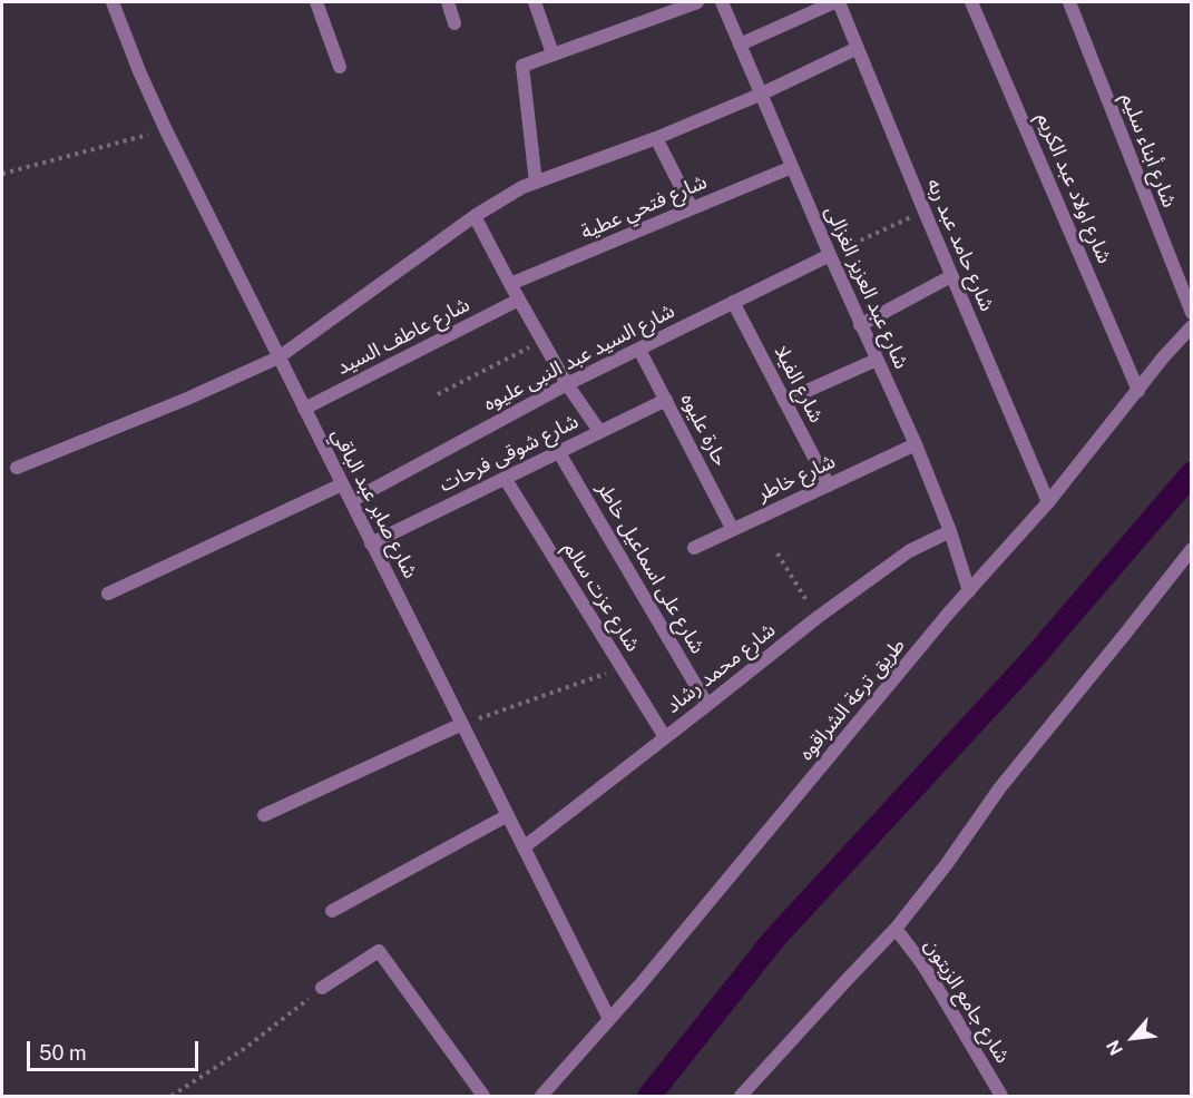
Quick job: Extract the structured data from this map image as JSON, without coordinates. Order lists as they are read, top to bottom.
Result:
{
  "streets": {
    "street": [
      "شارع أبناء سليم",
      "شارع اولاد عبد الكريم",
      "شارع فتحي عطية",
      "شارع حامد عبد ربه",
      "شارع عبد العزيز الغزالى",
      "شارع عاطف السيد",
      "شارع السيد عبد النبى عليوه",
      "شارع الفيلا",
      "حارة عليوه",
      "شارع شوقى فرحات",
      "شارع خاطر",
      "شارع صابر عبد الباقي",
      "شارع على اسماعيل خاطر",
      "شارع عزت سالم",
      "شارع محمد رشاد",
      "طريق ترعة الشراقوه",
      "شارع جامع الزيتون"
    ]
  },
  "crossings": [
    ["شارع اولاد عبد الكريم", "طريق ترعة الشراقوه"],
    ["شارع فتحي عطية", "شارع عبد العزيز الغزالى"],
    ["شارع حامد عبد ربه", "طريق ترعة الشراقوه"],
    ["شارع عبد العزيز الغزالى", "شارع السيد عبد النبى عليوه"],
    ["شارع عبد العزيز الغزالى", "شارع خاطر"],
    ["شارع عبد العزيز الغزالى", "شارع محمد رشاد"],
    ["شارع عبد العزيز الغزالى", "طريق ترعة الشراقوه"],
    ["شارع عاطف السيد", "شارع صابر عبد الباقي"],
    ["شارع السيد عبد النبى عليوه", "شارع الفيلا"],
    ["شارع السيد عبد النبى عليوه", "حارة عليوه"],
    ["شارع السيد عبد النبى عليوه", "شارع صابر عبد الباقي"],
    ["شارع الفيلا", "شارع خاطر"],
    ["حارة عليوه", "شارع شوقى فرحات"],
    ["حارة عليوه", "شارع خاطر"],
    ["شارع شوقى فرحات", "شارع صابر عبد الباقي"],
    ["شارع شوقى فرحات", "شارع على اسماعيل خاطر"],
    ["شارع شوقى فرحات", "شارع عزت سالم"],
    ["شارع صابر عبد الباقي", "شارع محمد رشاد"],
    ["شارع صابر عبد الباقي", "طريق ترعة الشراقوه"],
    ["شارع على اسماعيل خاطر", "شارع محمد رشاد"],
    ["شارع عزت سالم", "شارع محمد رشاد"]
  ],
  "scale_bar": "50 m",
  "north": "bottom left"
}
